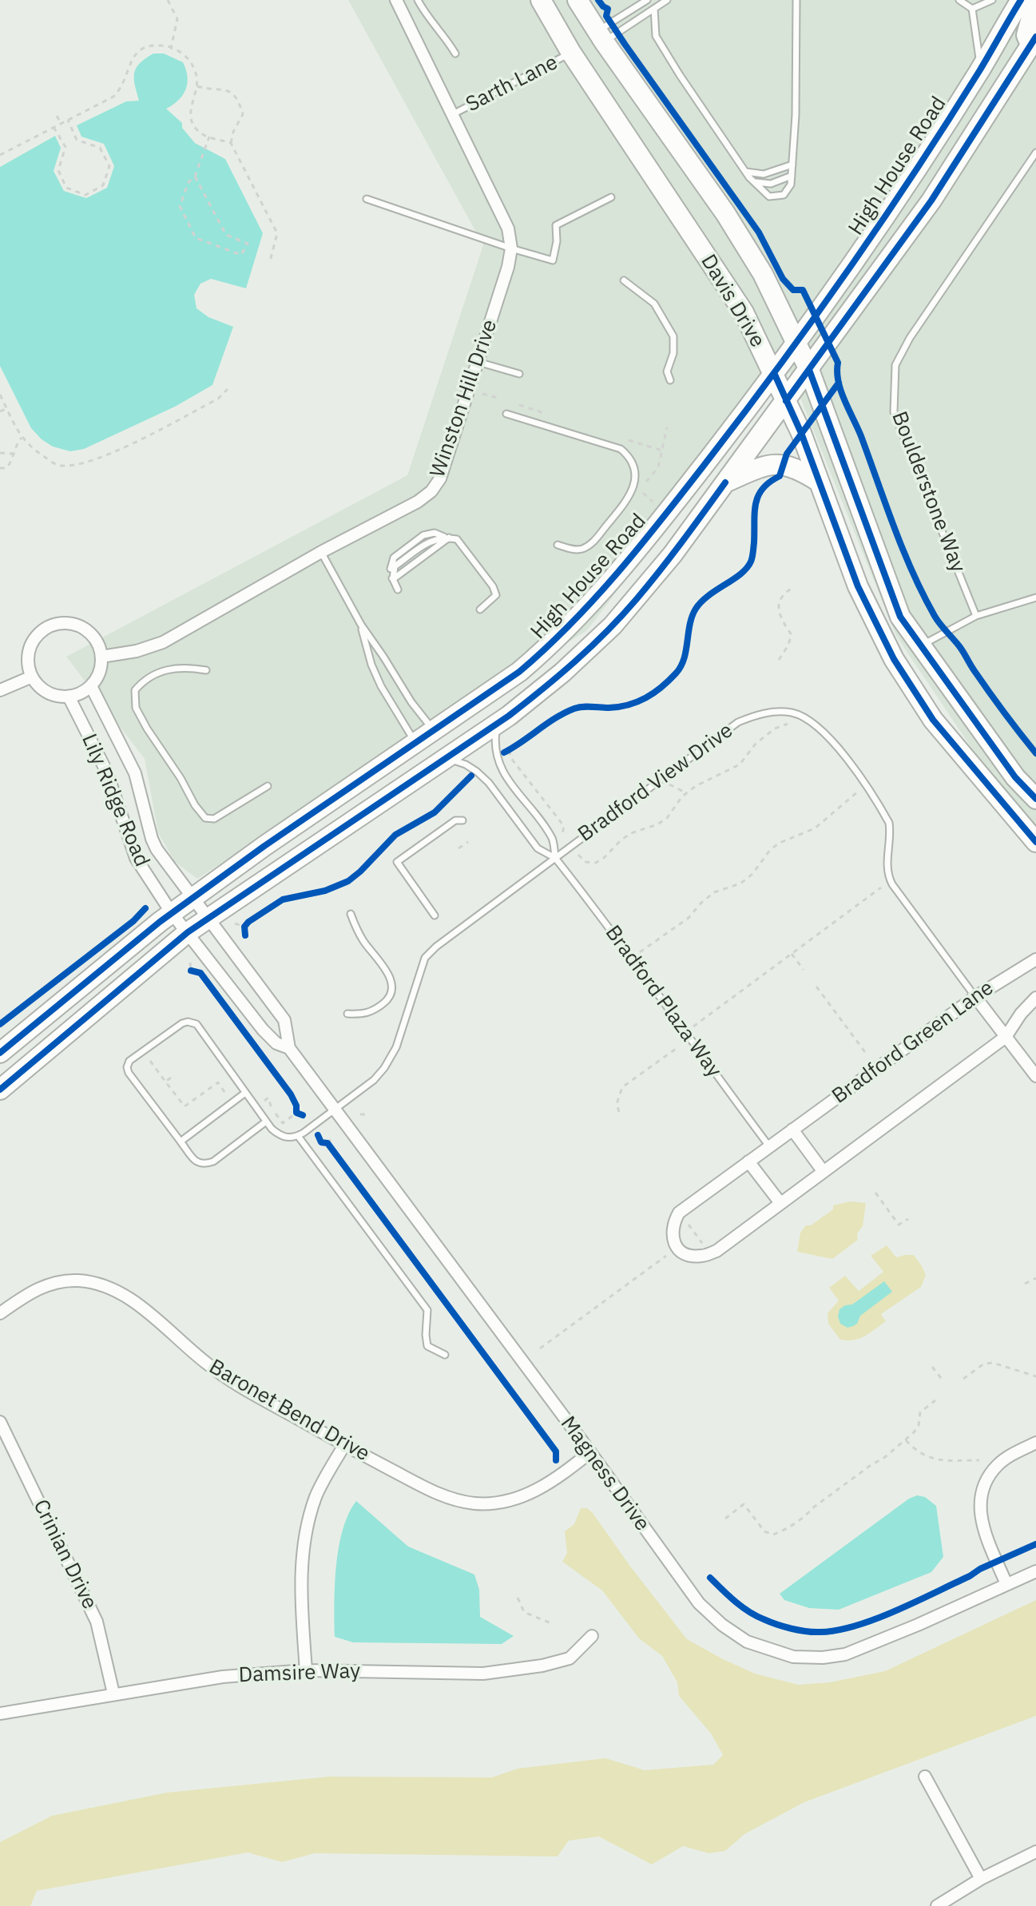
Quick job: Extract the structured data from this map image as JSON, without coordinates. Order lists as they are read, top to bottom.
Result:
{
  "streets": {
    "main road": ["High House Road", "Davis Drive"],
    "street": [
      "Winston Hill Drive",
      "Lily Ridge Road",
      "Bradford Green Lane",
      "Baronet Bend Drive",
      "Magness Drive",
      "Crinian Drive",
      "Damsire Way"
    ],
    "lane": [
      "Sarth Lane",
      "Boulderstone Way",
      "Bradford View Drive",
      "Bradford Plaza Way"
    ]
  },
  "crossings": [
    ["Sarth Lane", "Davis Drive"],
    ["Sarth Lane", "Winston Hill Drive"],
    ["High House Road", "Davis Drive"],
    ["High House Road", "Lily Ridge Road"],
    ["High House Road", "Bradford Plaza Way"],
    ["High House Road", "Magness Drive"],
    ["Winston Hill Drive", "Lily Ridge Road"],
    ["Bradford View Drive", "Bradford Plaza Way"],
    ["Bradford View Drive", "Bradford Green Lane"],
    ["Bradford View Drive", "Magness Drive"],
    ["Lily Ridge Road", "Magness Drive"],
    ["Bradford Plaza Way", "Bradford Green Lane"],
    ["Baronet Bend Drive", "Magness Drive"],
    ["Crinian Drive", "Damsire Way"]
  ]
}
